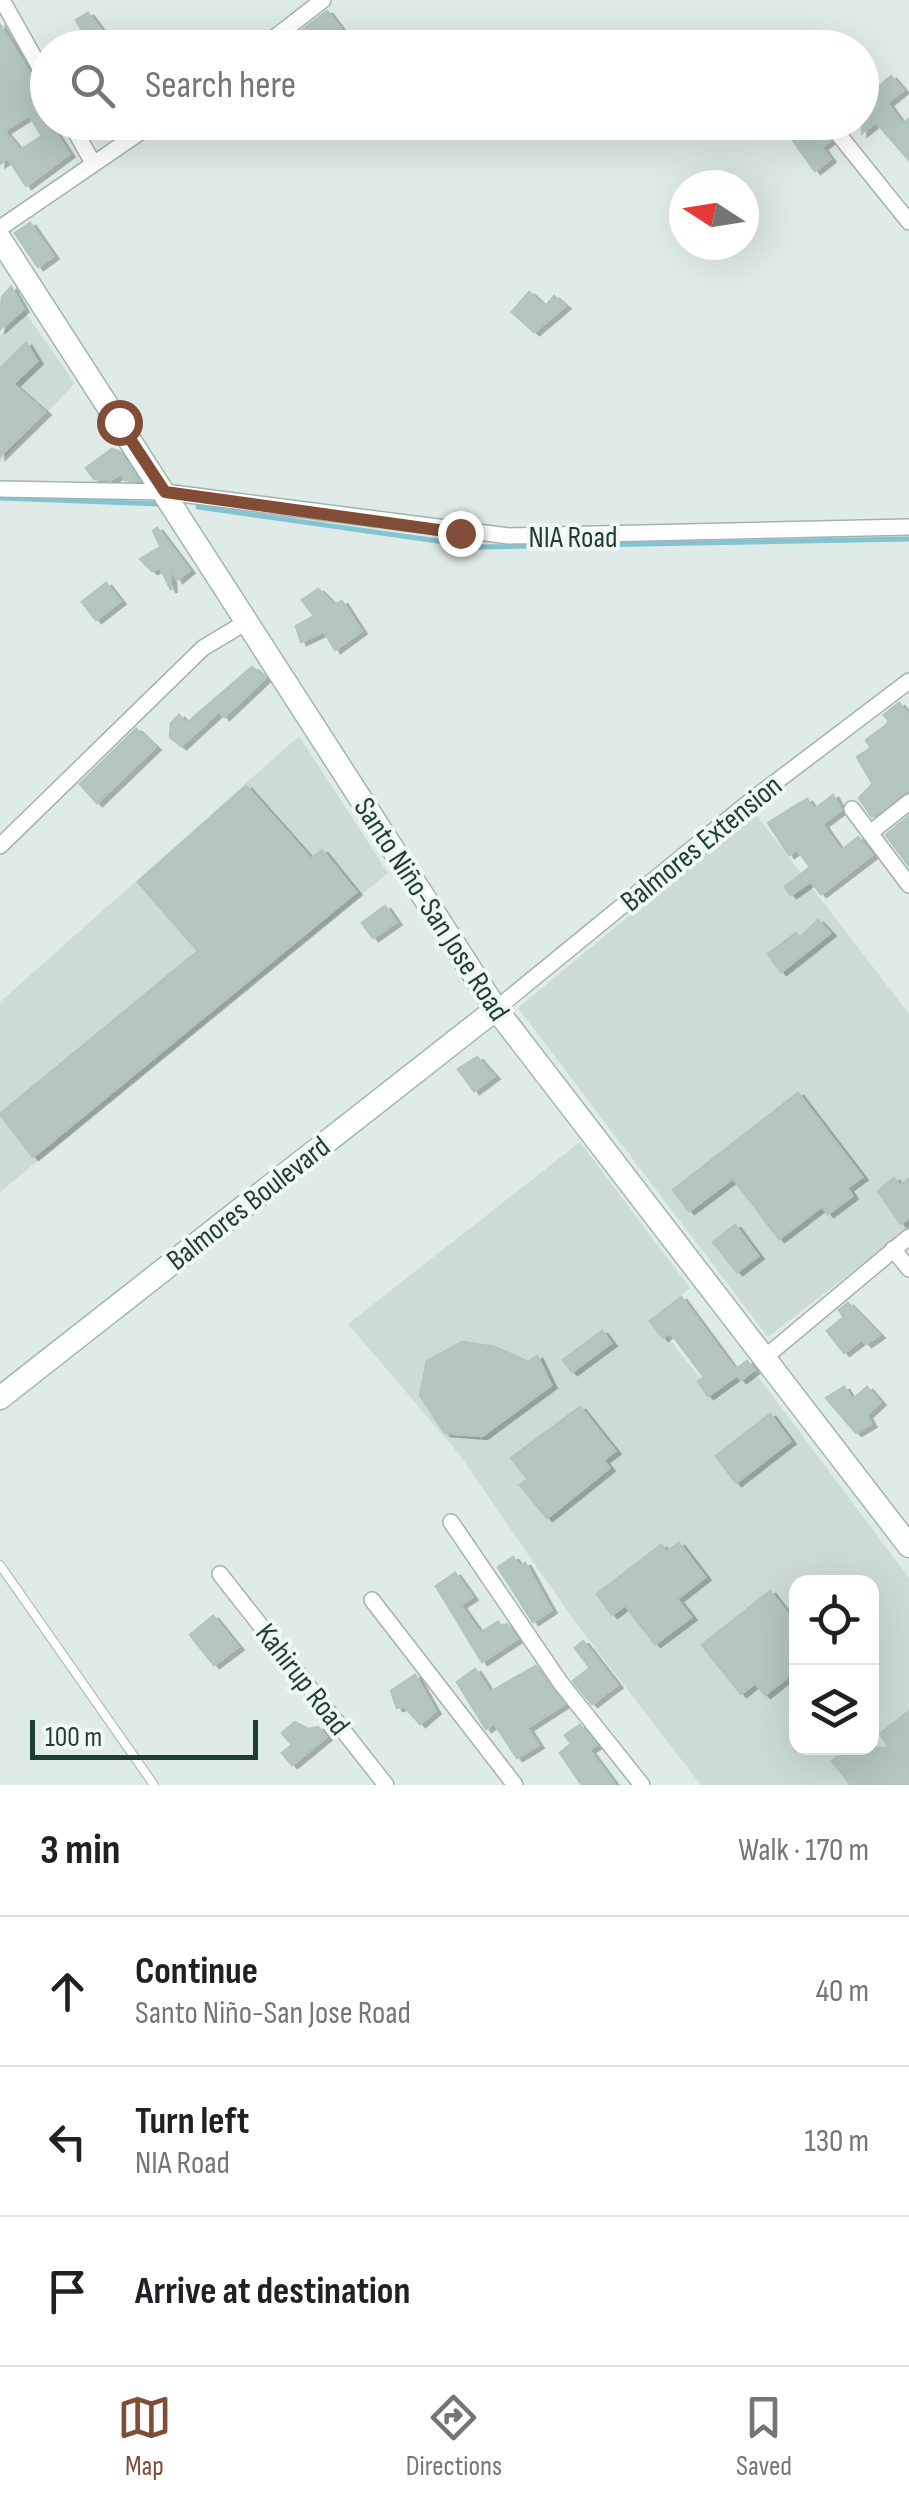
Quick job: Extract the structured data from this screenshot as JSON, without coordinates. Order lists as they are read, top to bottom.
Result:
{
  "streets": {
    "main road": ["Santo Niño-San Jose Road", "Balmores Boulevard"],
    "street": ["NIA Road", "Balmores Extension", "Kahirup Road"]
  },
  "crossings": [
    ["NIA Road", "Santo Niño-San Jose Road"],
    ["Balmores Extension", "Santo Niño-San Jose Road"],
    ["Balmores Extension", "Balmores Boulevard"],
    ["Santo Niño-San Jose Road", "Balmores Boulevard"]
  ],
  "scale_bar": "100 m",
  "north": "left",
  "page": {
    "search": "Search here",
    "scale": "100 m",
    "heading": ["3 min", "Walk · 170 m"],
    "list": [
      ["Continue", "Santo Niño-San Jose Road", "40 m"],
      ["Turn left", "NIA Road", "130 m"],
      "Arrive at destination"
    ],
    "nav": ["Map", "Directions", "Saved"]
  }
}
